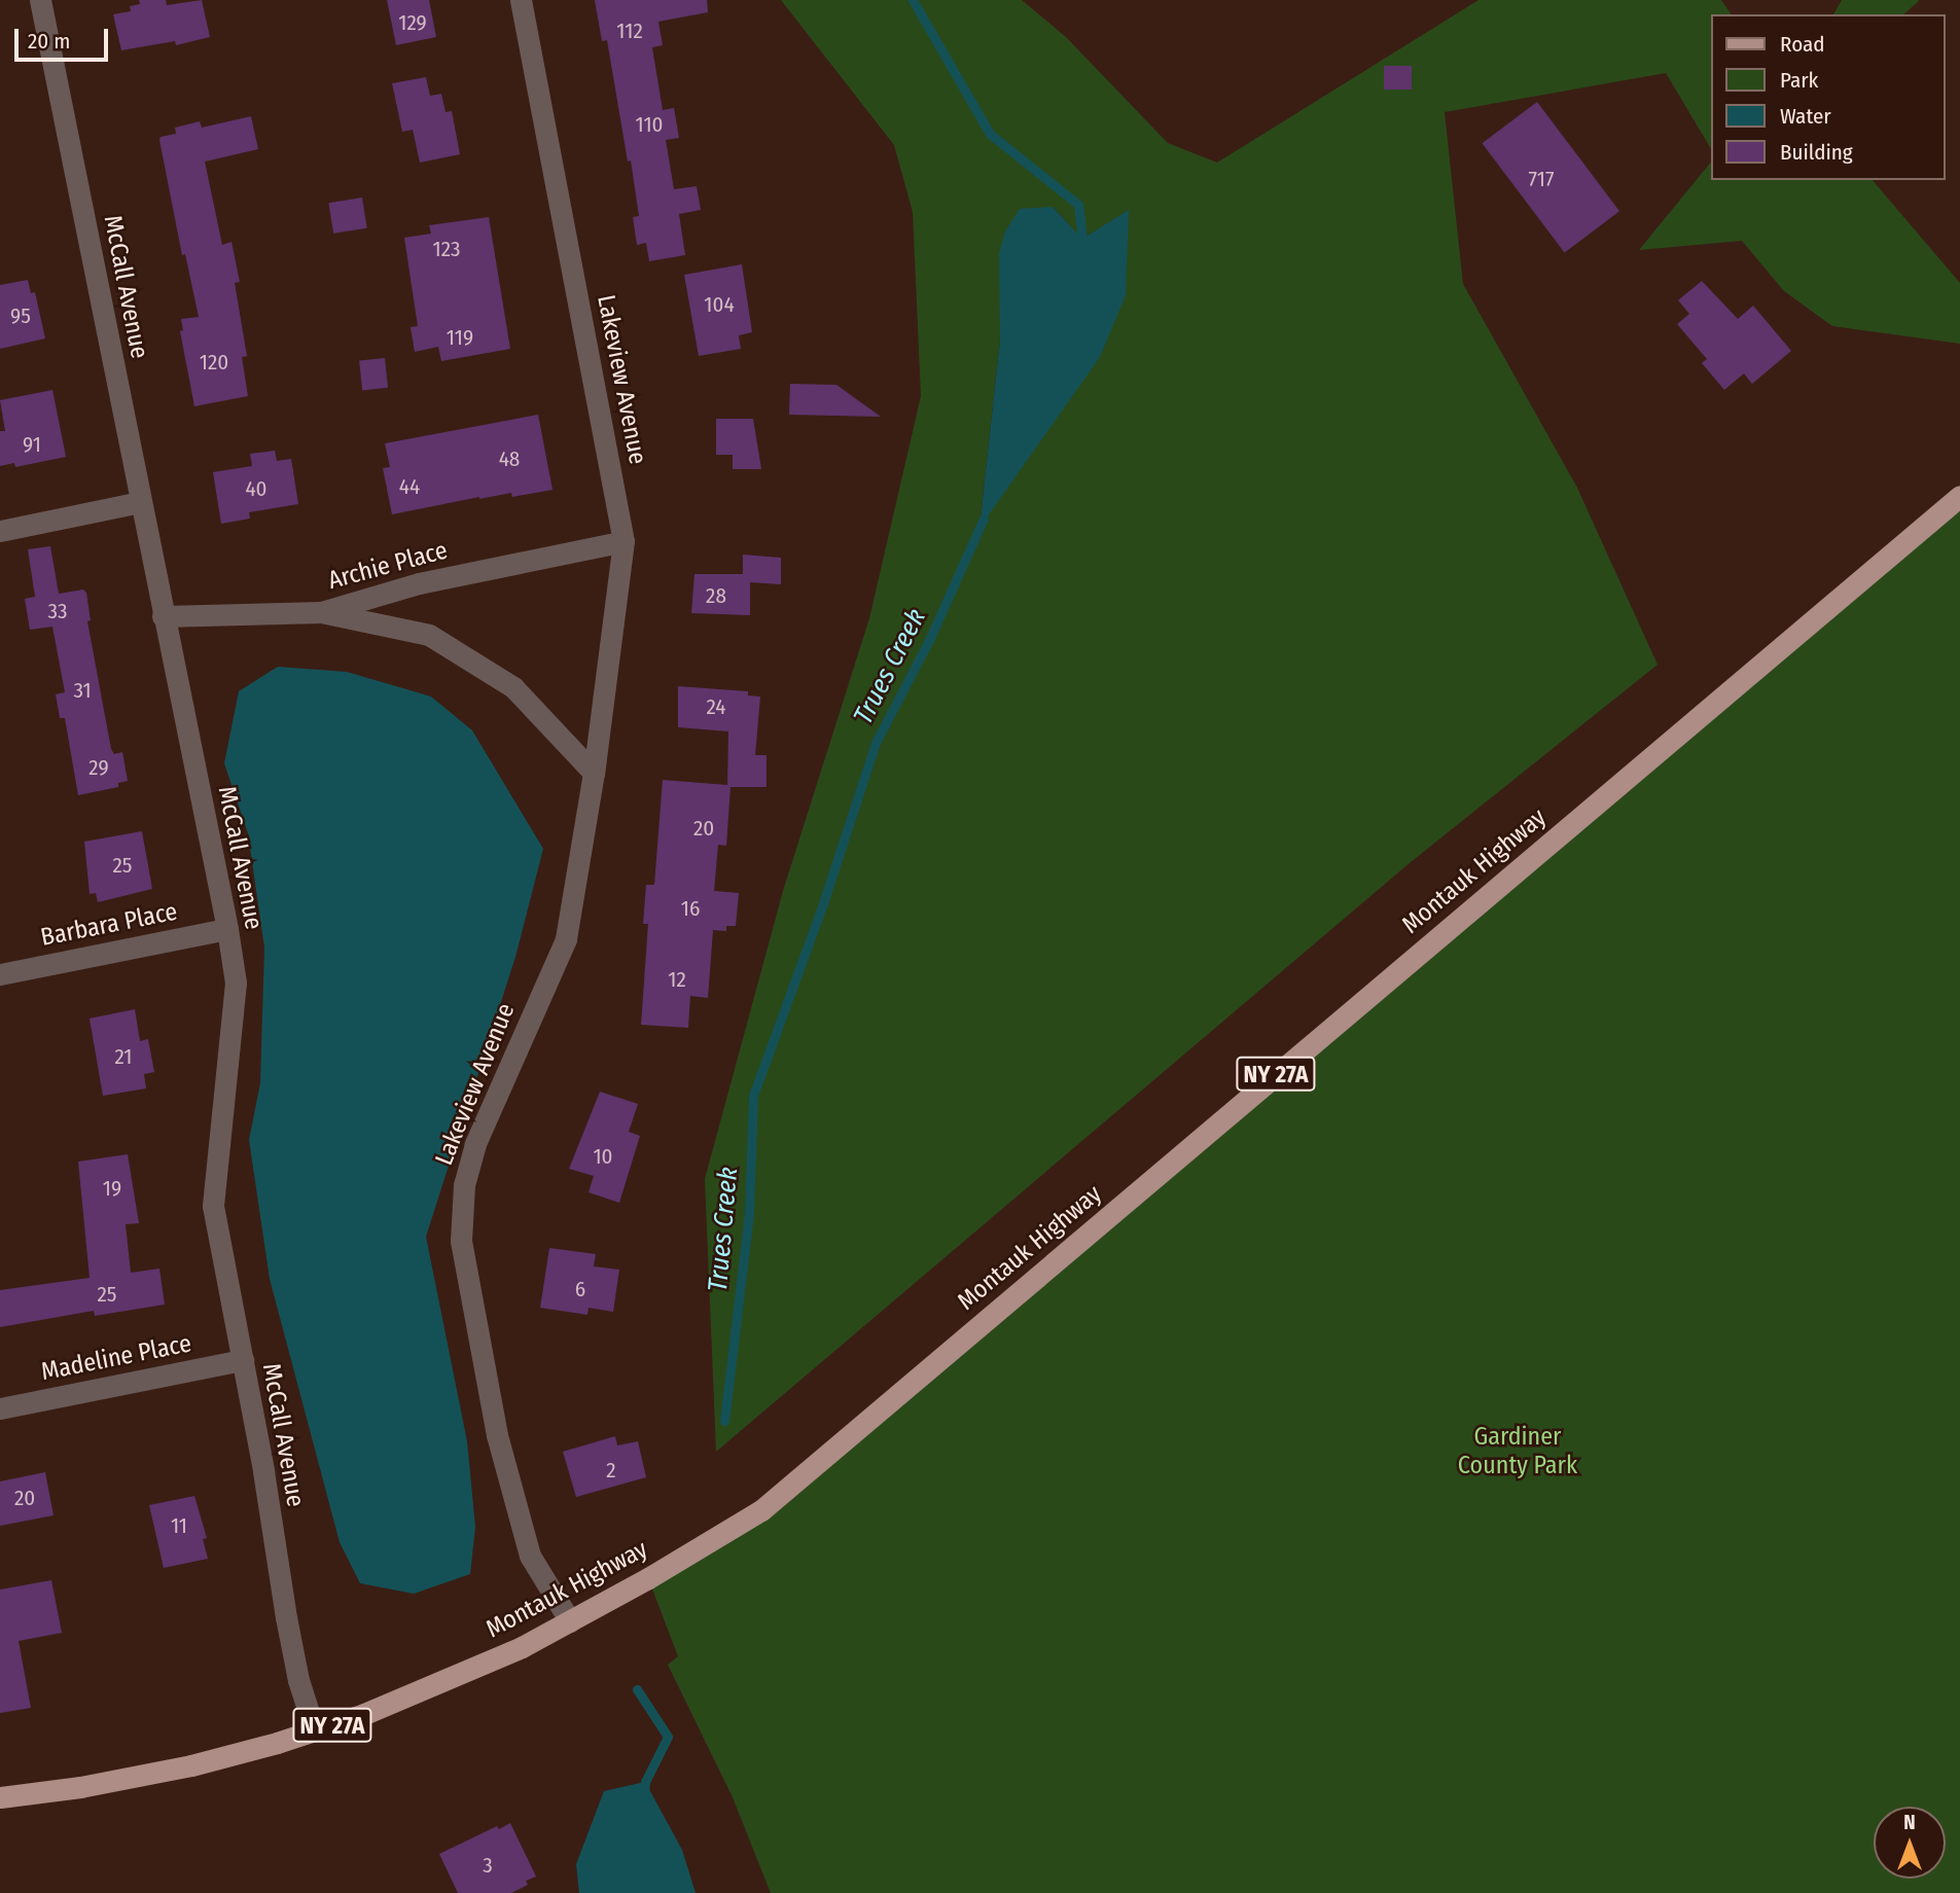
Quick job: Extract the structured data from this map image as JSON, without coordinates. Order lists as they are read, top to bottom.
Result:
{
  "streets": {
    "main road": ["Montauk Highway", "NY 27A"],
    "street": [
      "McCall Avenue",
      "Lakeview Avenue",
      "Archie Place",
      "Barbara Place",
      "Madeline Place"
    ]
  },
  "crossings": [
    ["McCall Avenue", "Archie Place"],
    ["McCall Avenue", "Montauk Highway"],
    ["McCall Avenue", "Barbara Place"],
    ["McCall Avenue", "Madeline Place"],
    ["Lakeview Avenue", "Archie Place"],
    ["Lakeview Avenue", "Montauk Highway"]
  ],
  "water": ["Trues Creek"],
  "parks": ["Gardiner County Park"],
  "house_numbers": [
    "129",
    "112",
    "110",
    "717",
    "123",
    "104",
    "95",
    "119",
    "120",
    "91",
    "48",
    "44",
    "40",
    "28",
    "33",
    "31",
    "24",
    "29",
    "20",
    "25",
    "16",
    "12",
    "21",
    "10",
    "19",
    "6",
    "25",
    "2",
    "20",
    "11",
    "3"
  ],
  "legend": [
    "Road",
    "Park",
    "Water",
    "Building"
  ],
  "scale_bar": "20 m",
  "north": "top"
}
